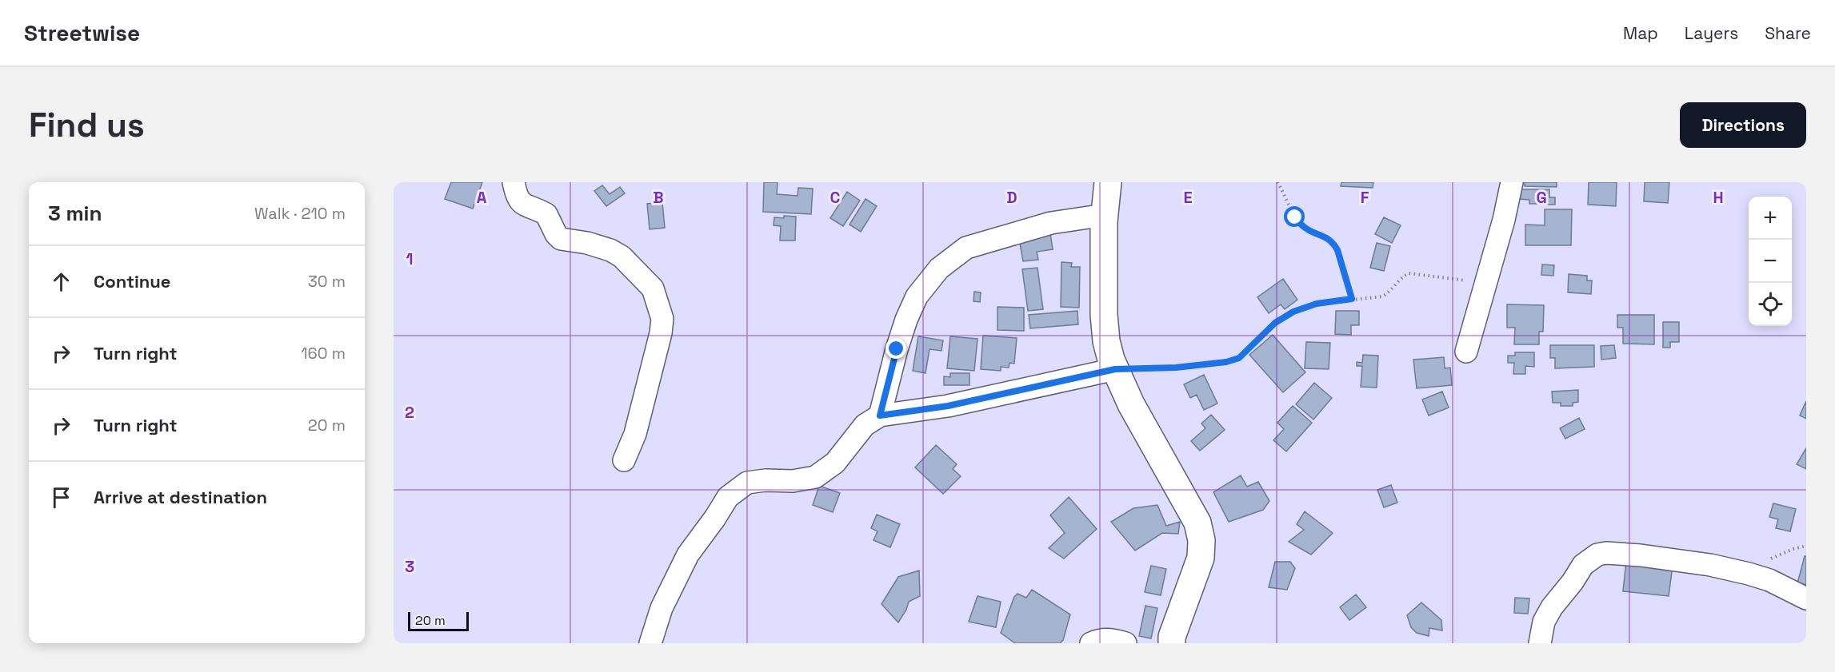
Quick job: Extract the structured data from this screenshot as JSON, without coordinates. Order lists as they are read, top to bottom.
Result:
{
  "scale_bar": "20 m",
  "page": {
    "header": "Streetwise",
    "nav": ["Map", "Layers", "Share"],
    "buttons": "Directions",
    "title": "Find us",
    "heading": ["3 min", "Walk · 210 m"],
    "map_buttons": ["+", "−"],
    "list": [
      ["Continue", "30 m"],
      ["Turn right", "160 m"],
      ["Turn right", "20 m"],
      "Arrive at destination"
    ],
    "scale": "20 m"
  },
  "grid": {
    "columns": [
      "A",
      "B",
      "C",
      "D",
      "E",
      "F",
      "G",
      "H"
    ],
    "rows": ["1", "2", "3"]
  }
}
